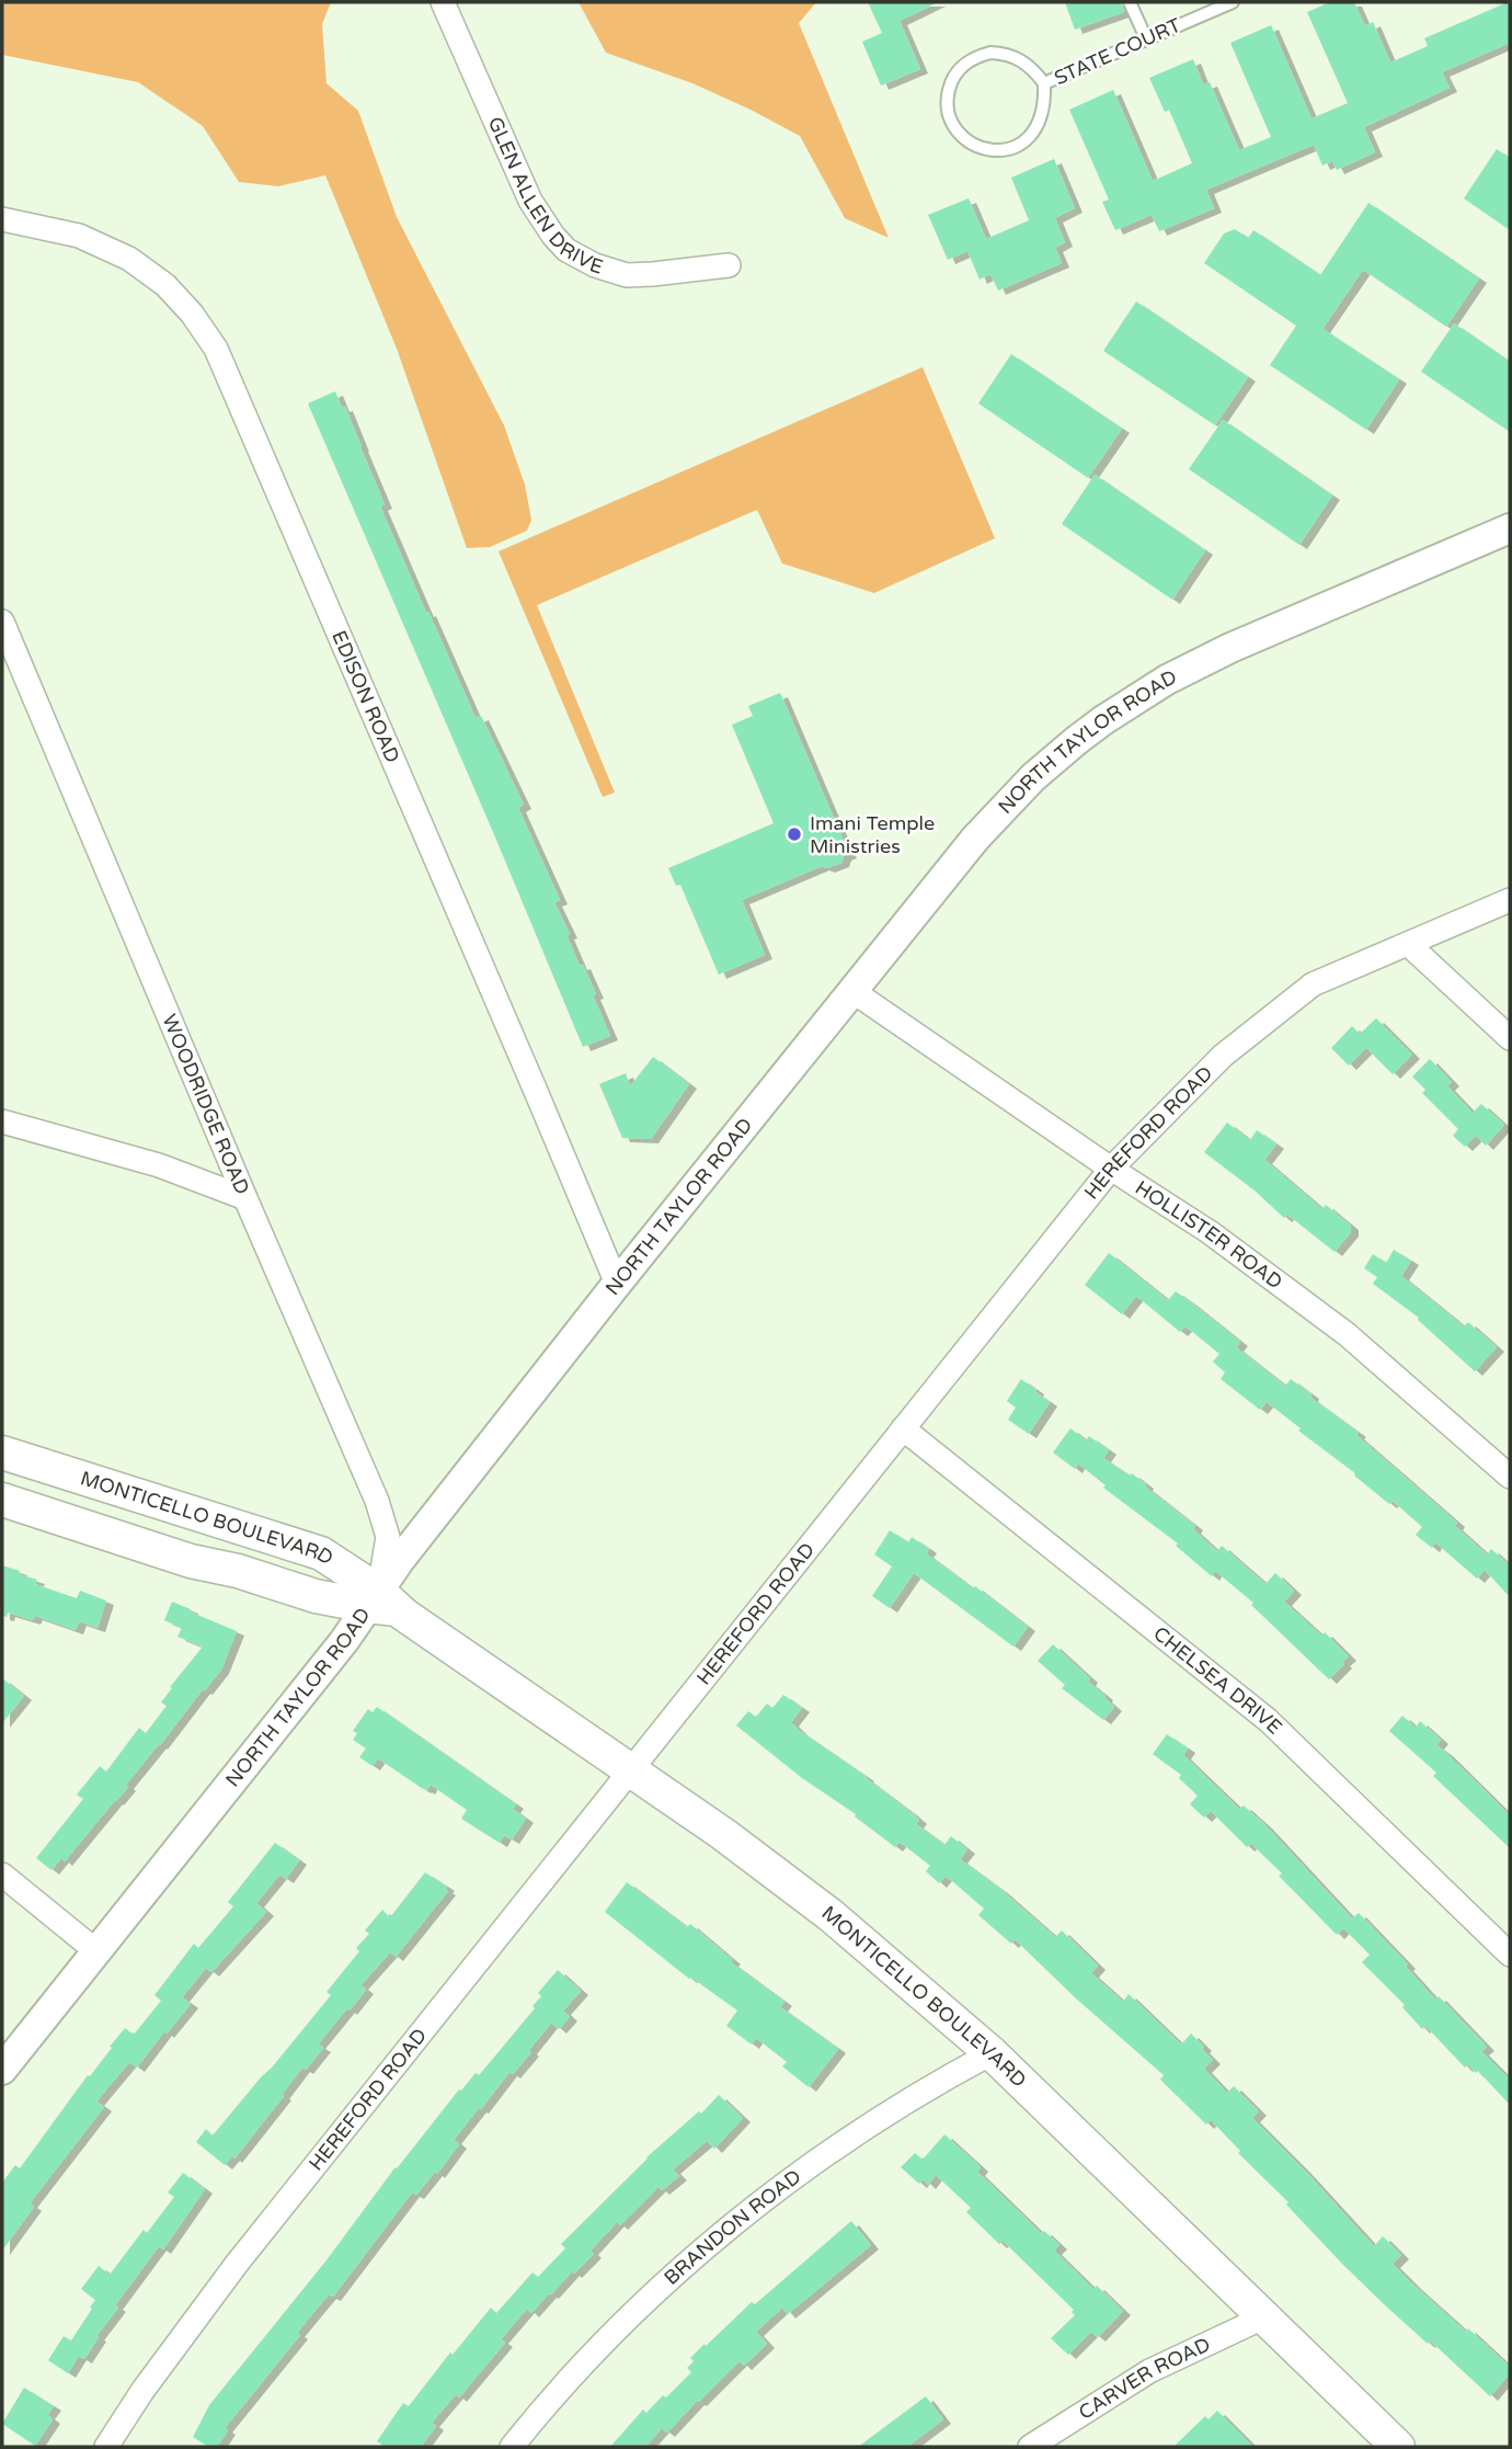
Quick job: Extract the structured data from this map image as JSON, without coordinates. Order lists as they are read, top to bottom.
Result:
{
  "streets": {
    "main road": ["MONTICELLO BOULEVARD"],
    "street": [
      "GLEN ALLEN DRIVE",
      "EDISON ROAD",
      "NORTH TAYLOR ROAD",
      "WOODRIDGE ROAD",
      "HEREFORD ROAD",
      "HOLLISTER ROAD",
      "CHELSEA DRIVE",
      "BRANDON ROAD",
      "CARVER ROAD"
    ],
    "lane": ["STATE COURT"]
  },
  "crossings": [
    ["EDISON ROAD", "NORTH TAYLOR ROAD"],
    ["NORTH TAYLOR ROAD", "WOODRIDGE ROAD"],
    ["NORTH TAYLOR ROAD", "HOLLISTER ROAD"],
    ["NORTH TAYLOR ROAD", "MONTICELLO BOULEVARD"],
    ["WOODRIDGE ROAD", "MONTICELLO BOULEVARD"],
    ["HEREFORD ROAD", "HOLLISTER ROAD"],
    ["HEREFORD ROAD", "MONTICELLO BOULEVARD"],
    ["HEREFORD ROAD", "CHELSEA DRIVE"],
    ["MONTICELLO BOULEVARD", "BRANDON ROAD"],
    ["MONTICELLO BOULEVARD", "CARVER ROAD"]
  ],
  "places": ["Imani Temple Ministries"]
}
